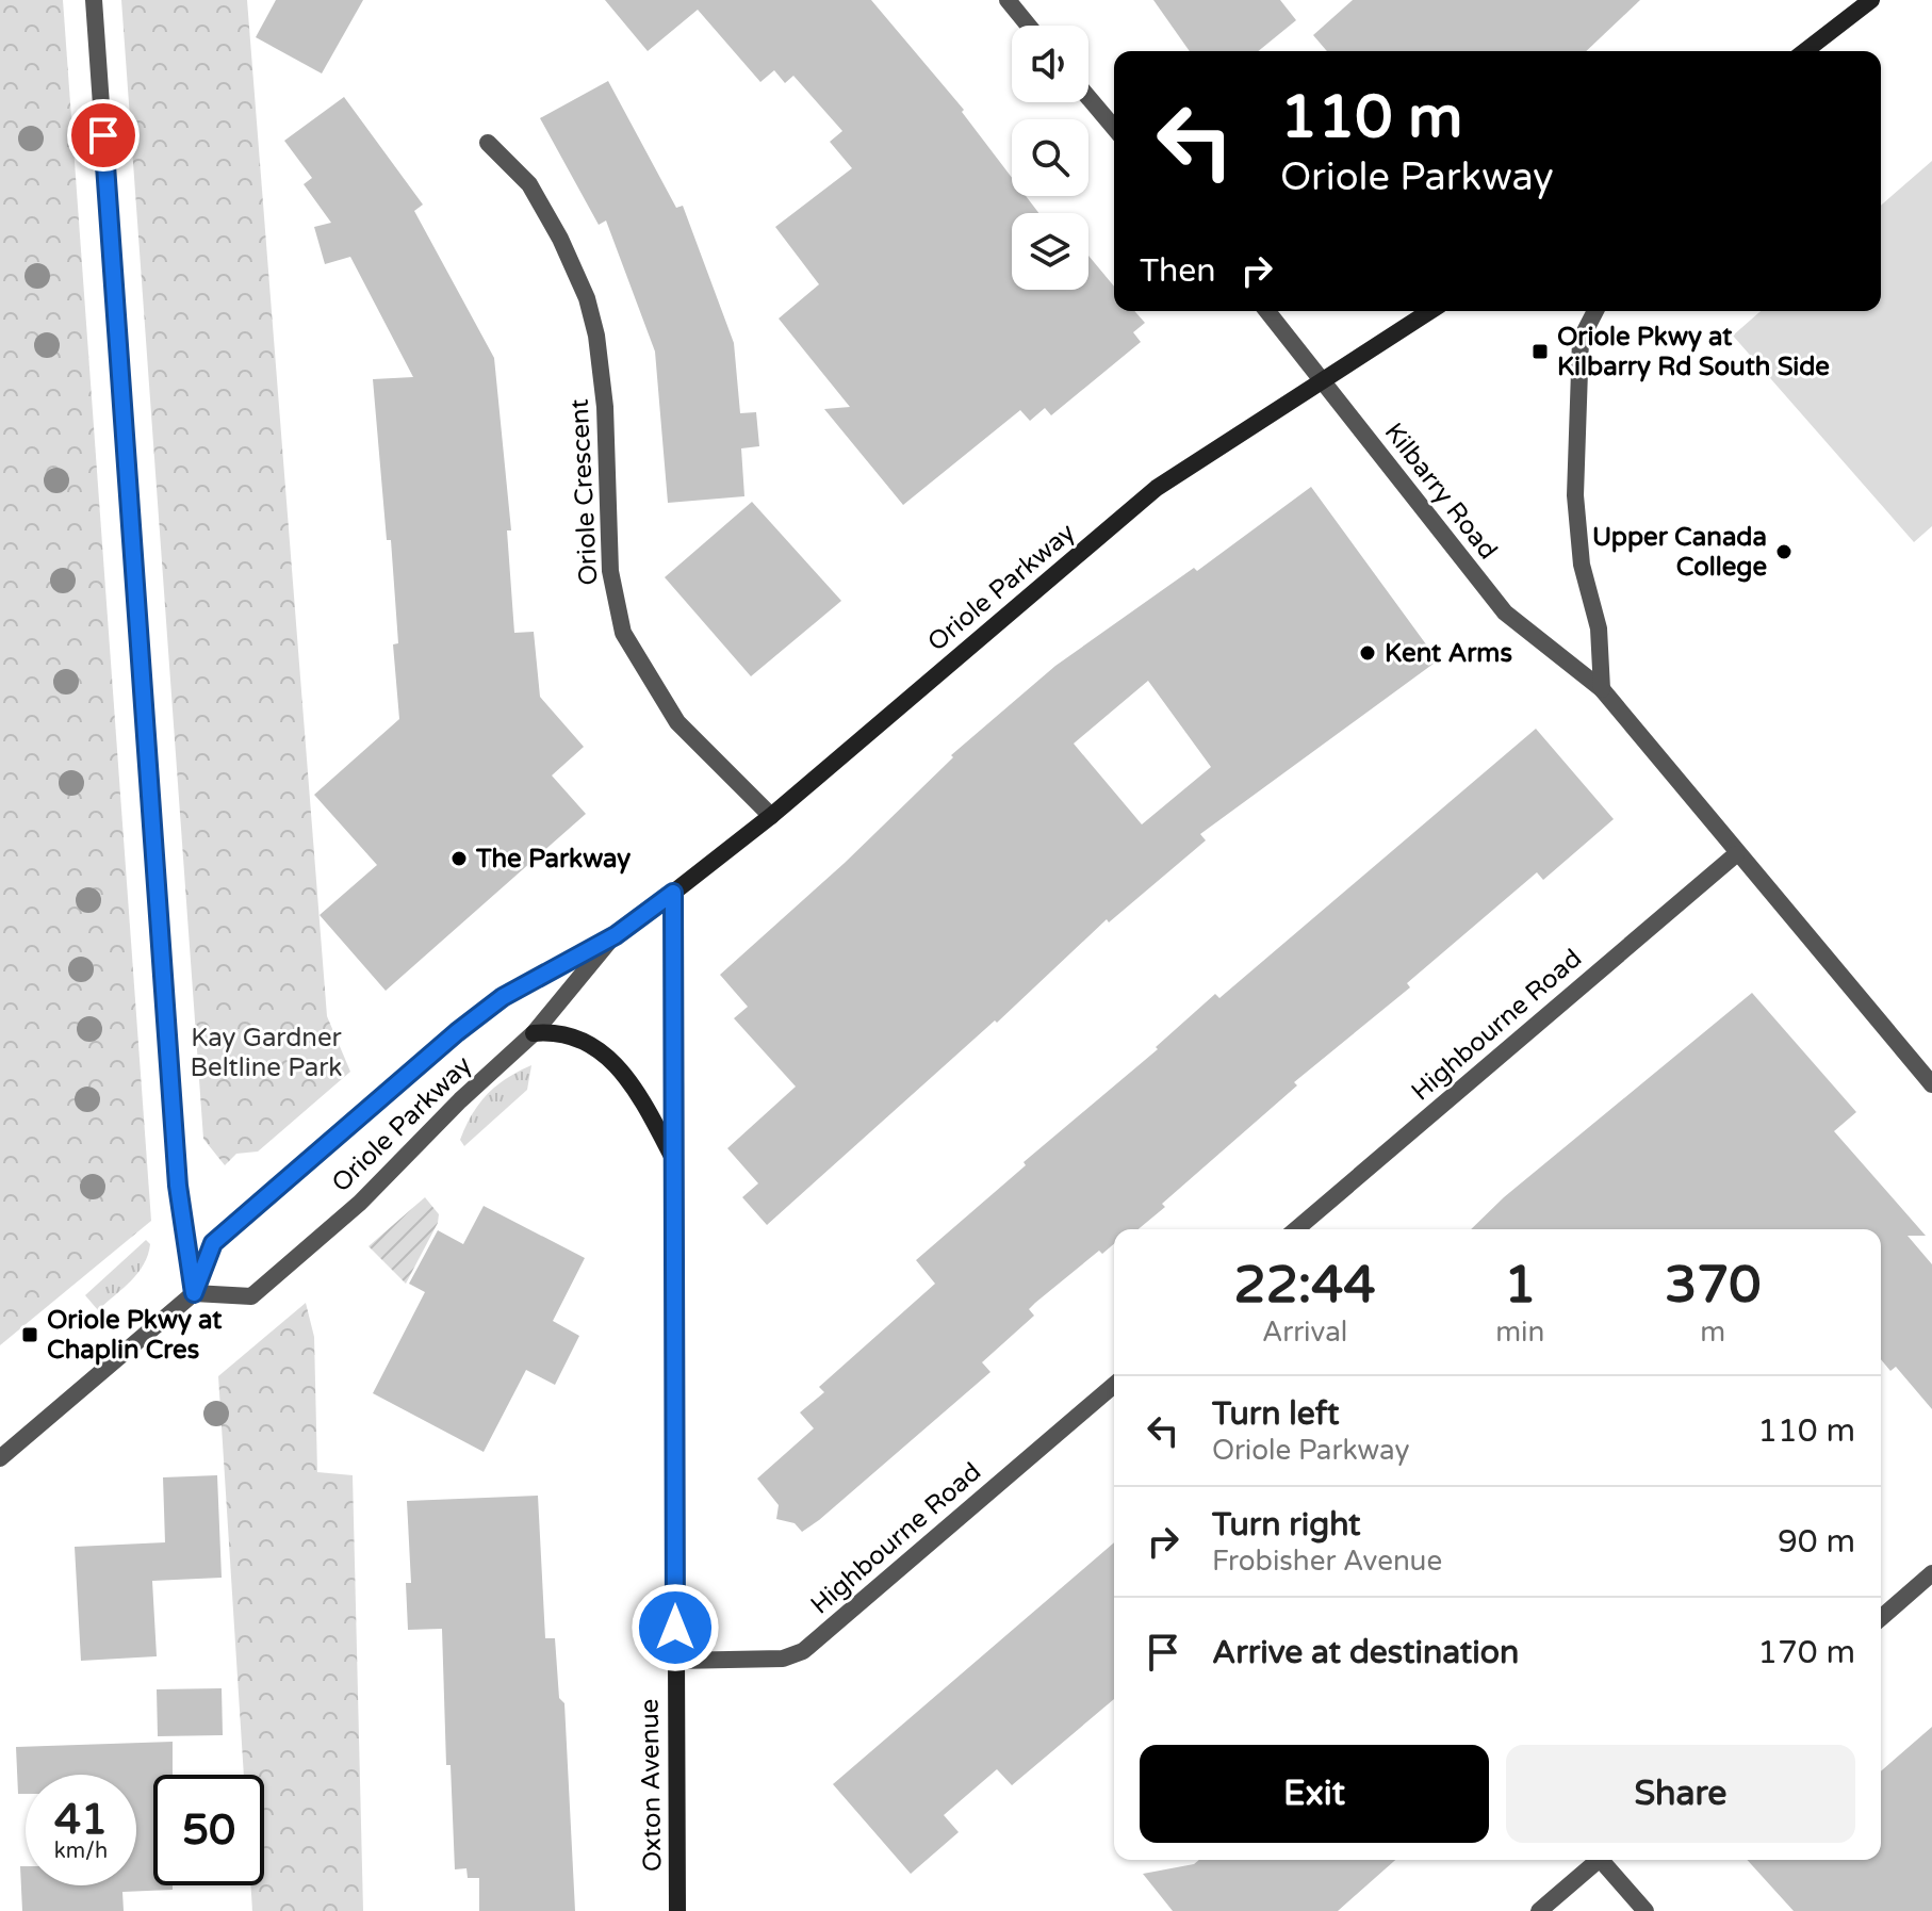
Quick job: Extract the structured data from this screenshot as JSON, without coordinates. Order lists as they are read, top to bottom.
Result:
{
  "streets": {
    "main road": ["Oriole Parkway", "Oxton Avenue"],
    "street": ["Kilbarry Road", "Oriole Crescent", "Highbourne Road"]
  },
  "crossings": [
    ["Kilbarry Road", "Oriole Parkway"],
    ["Kilbarry Road", "Highbourne Road"],
    ["Oriole Crescent", "Oriole Parkway"],
    ["Oriole Parkway", "Oxton Avenue"],
    ["Highbourne Road", "Oxton Avenue"]
  ],
  "parks": ["Kay Gardner Beltline Park"],
  "places": {
    "transit": ["Oriole Pkwy at Kilbarry Rd South Side", "Oriole Pkwy at Chaplin Cres"],
    "other": ["Upper Canada College", "Kent Arms", "The Parkway"]
  },
  "page": {
    "turn": ["110 m", "Oriole Parkway"],
    "then": "Then",
    "eta": [
      "22:44",
      "Arrival",
      "1",
      "min",
      "370",
      "m"
    ],
    "list": [
      {
        "name": "Turn left",
        "note": "Oriole Parkway",
        "value": "110 m"
      },
      {
        "name": "Turn right",
        "note": "Frobisher Avenue",
        "value": "90 m"
      },
      {
        "name": "Arrive at destination",
        "value": "170 m"
      }
    ],
    "buttons": ["Exit", "Share"],
    "speed": "41 km/h",
    "limit": "50"
  }
}
